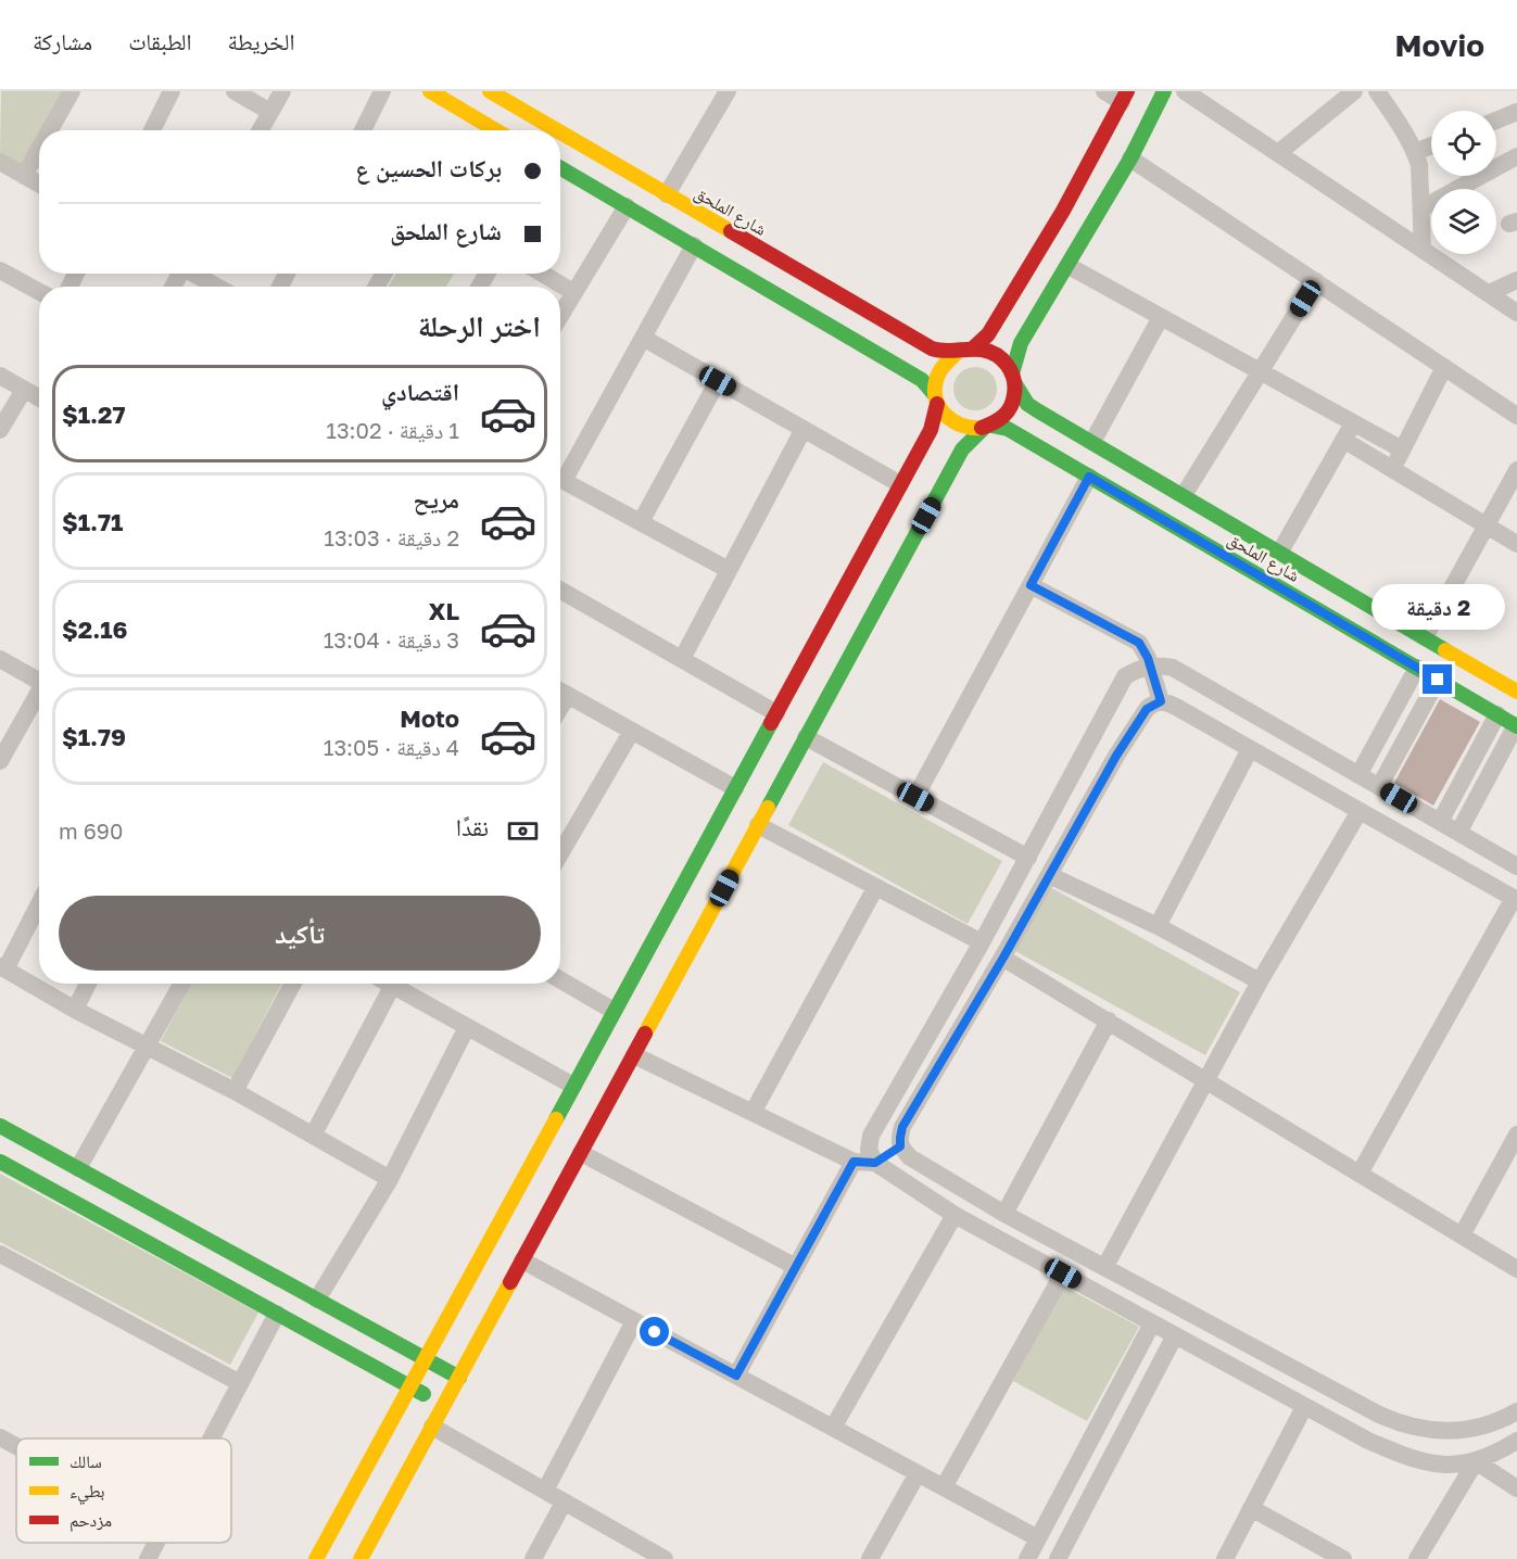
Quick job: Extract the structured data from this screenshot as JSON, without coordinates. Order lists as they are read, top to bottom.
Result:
{
  "streets": {
    "street": ["شارع الملحق"]
  },
  "legend": ["سالك", "بطيء", "مزدحم"],
  "page": {
    "header": "Movio",
    "nav": ["الخريطة", "الطبقات", "مشاركة"],
    "banner": ["بركات الحسين ع", "شارع الملحق"],
    "heading": "اختر الرحلة",
    "list": [
      {
        "name": "اقتصادي",
        "note": "1 دقيقة · 13:02",
        "value": "$1.27"
      },
      {
        "name": "مريح",
        "note": "2 دقيقة · 13:03",
        "value": "$1.71"
      },
      {
        "name": "XL",
        "note": "3 دقيقة · 13:04",
        "value": "$2.16"
      },
      {
        "name": "Moto",
        "note": "4 دقيقة · 13:05",
        "value": "$1.79"
      }
    ],
    "bubble": "2 دقيقة",
    "pay": ["نقدًا", "690 m"],
    "buttons": "تأكيد"
  }
}
